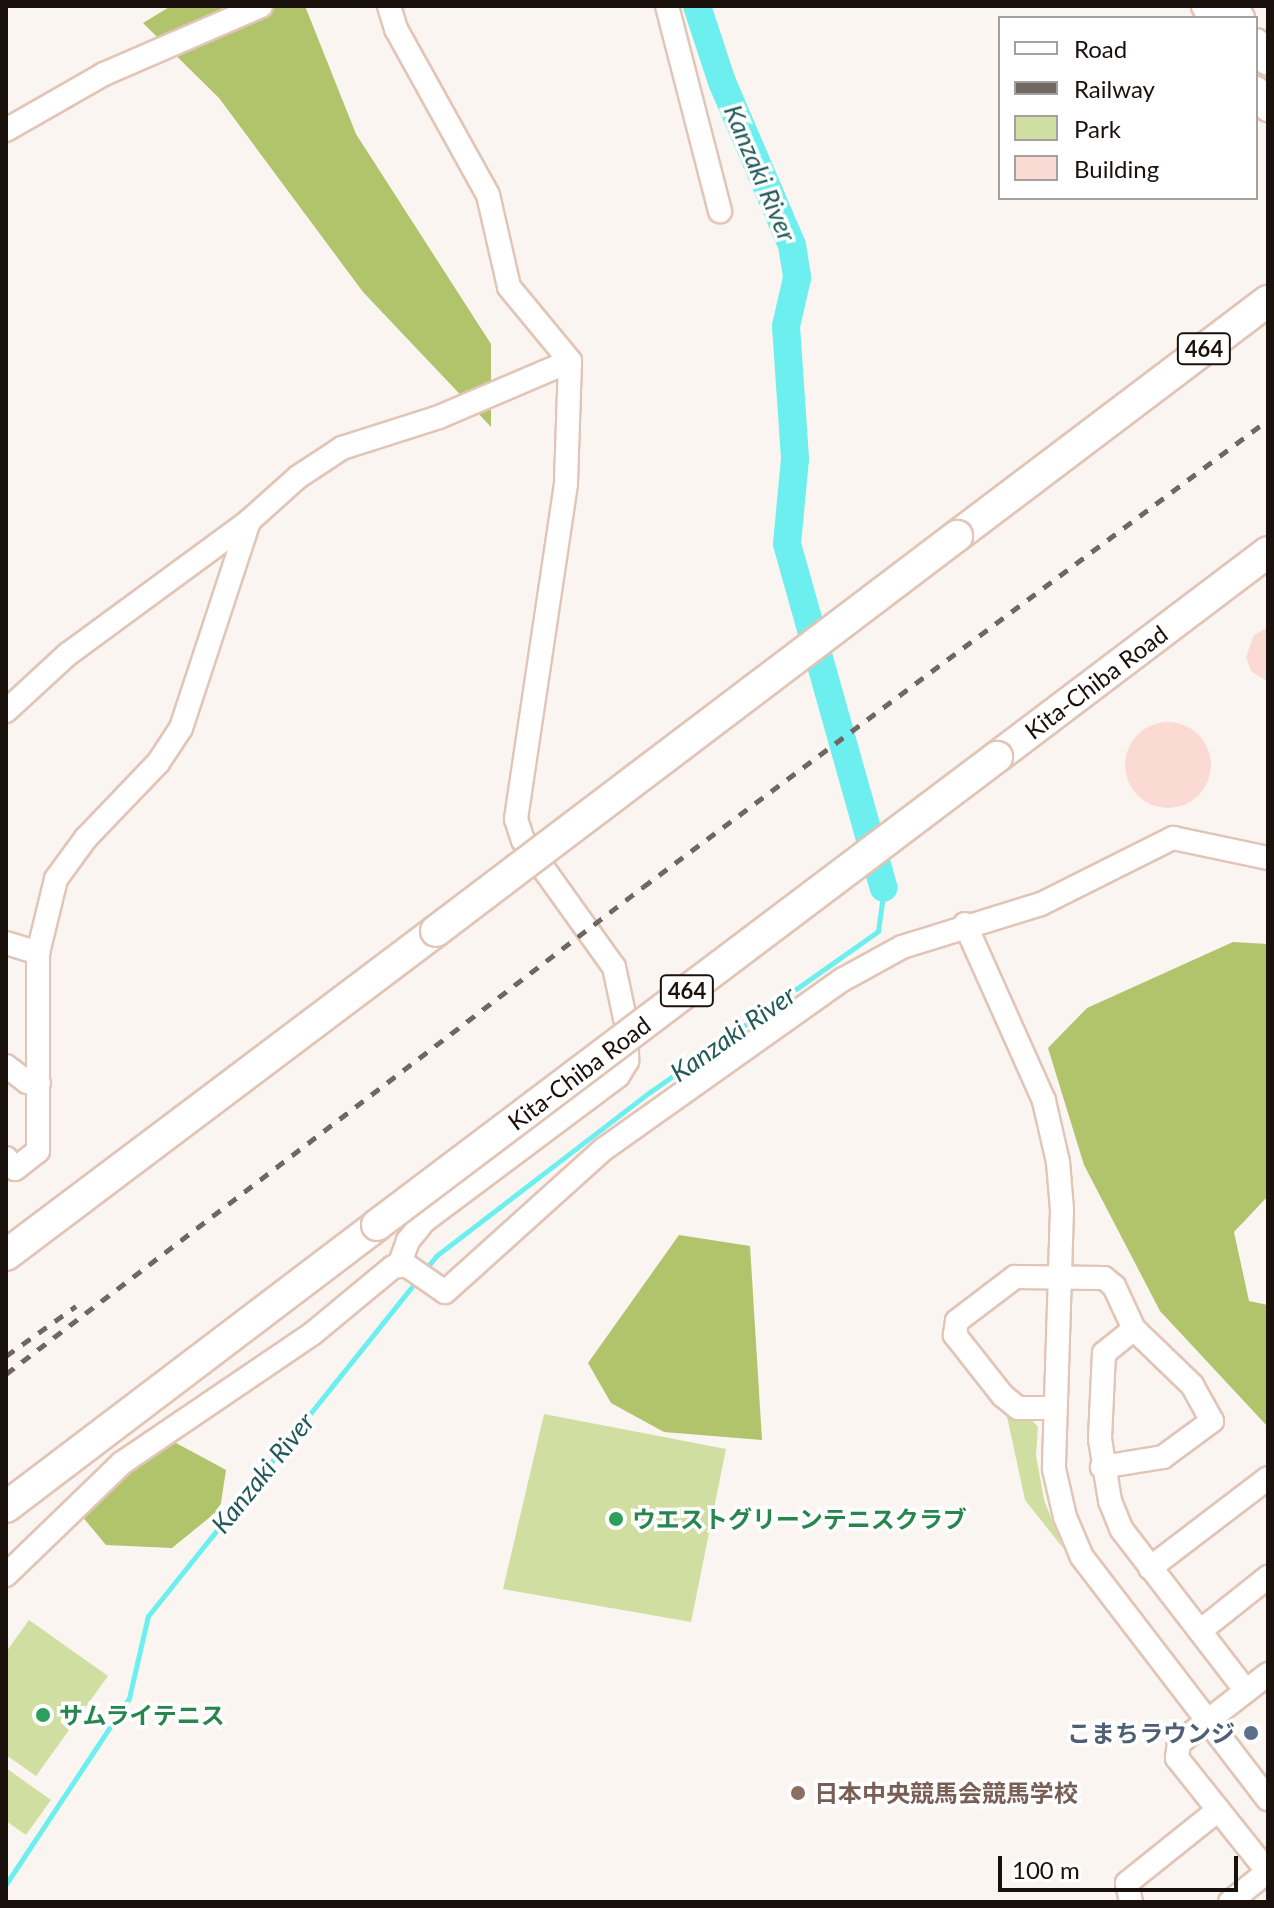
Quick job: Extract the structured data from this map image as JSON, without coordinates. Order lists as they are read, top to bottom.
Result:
{
  "streets": {
    "highway": ["464", "Kita-Chiba Road"]
  },
  "water": ["Kanzaki River"],
  "places": [
    "ウエストグリーンテニスクラブ",
    "サムライテニス",
    "こまちラウンジ",
    "日本中央競馬会競馬学校"
  ],
  "legend": [
    "Road",
    "Railway",
    "Park",
    "Building"
  ],
  "scale_bar": "100 m"
}
